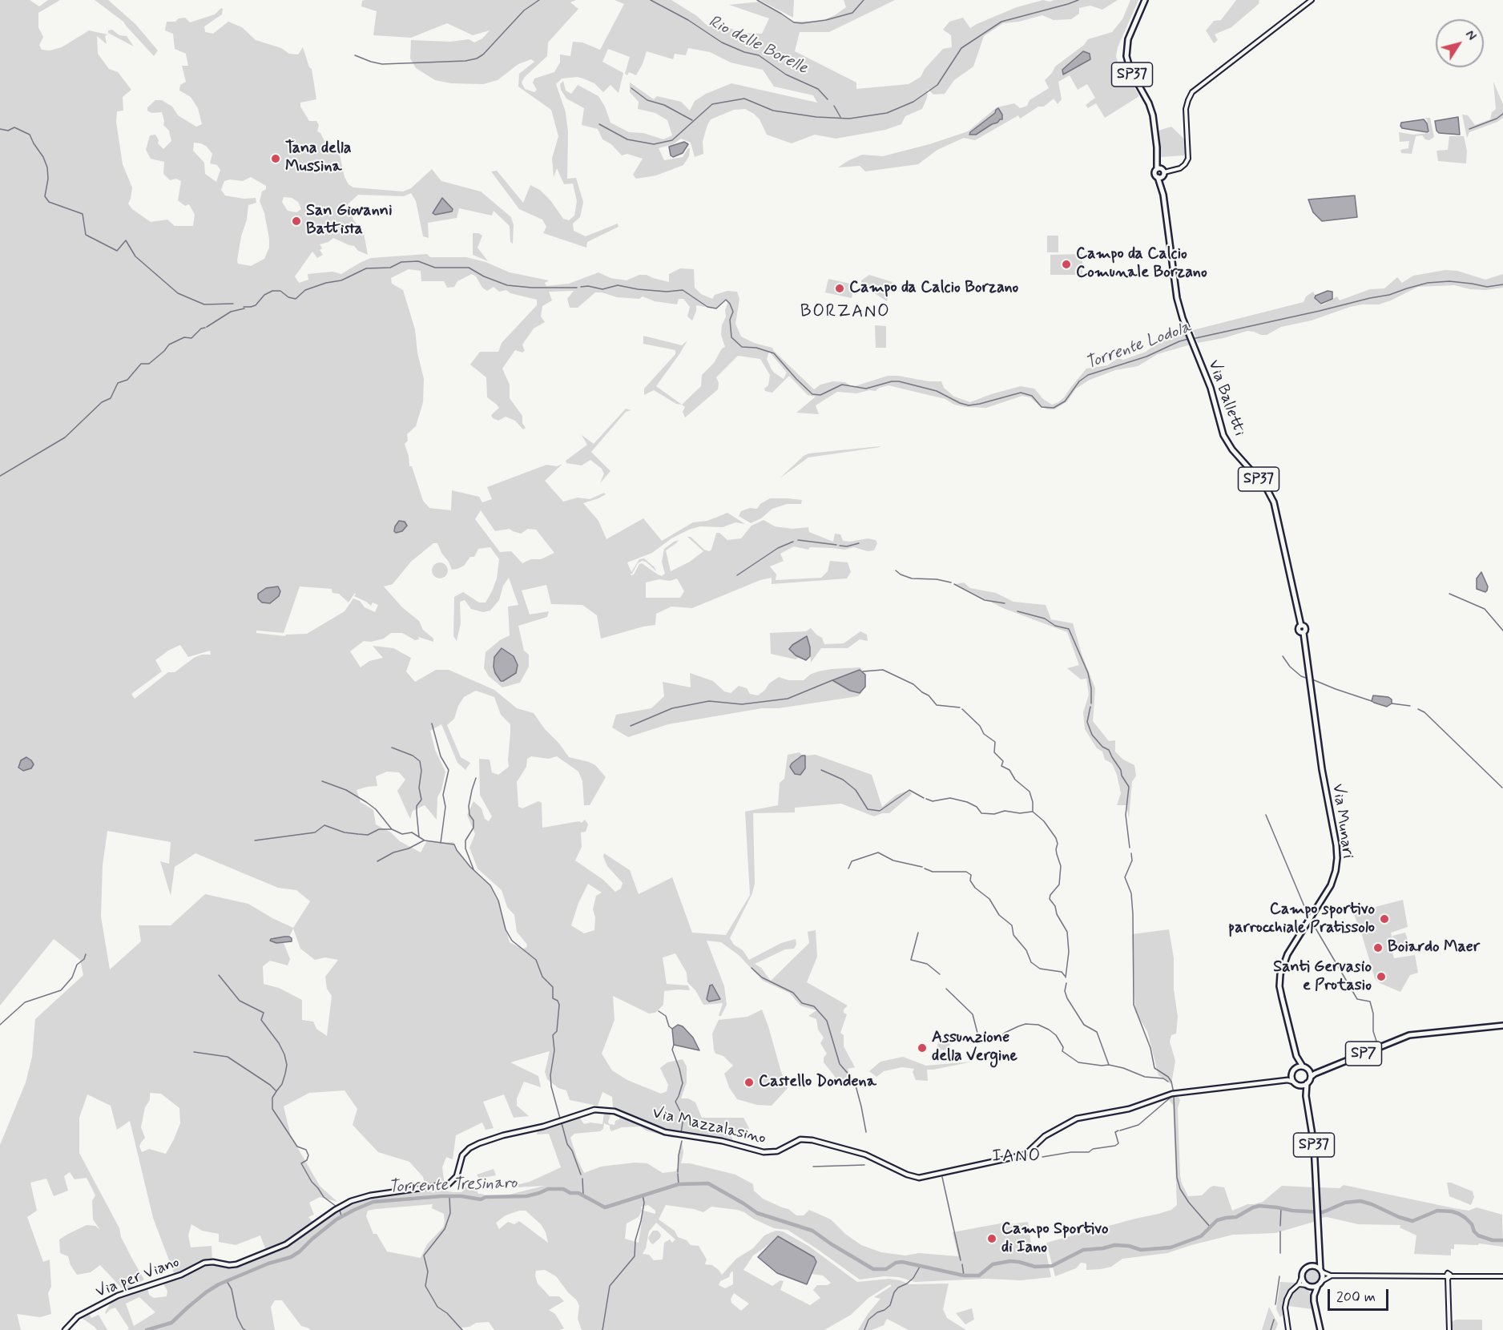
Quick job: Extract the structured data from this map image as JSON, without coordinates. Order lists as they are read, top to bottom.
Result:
{
  "streets": {
    "main road": [
      "SP37",
      "Via Balletti",
      "Via Munari",
      "SP7",
      "Via Mazzalasino",
      "Via per Viano"
    ]
  },
  "crossings": [
    ["SP37", "Via Munari"],
    ["SP37", "SP7"],
    ["SP37", "Via Mazzalasino"],
    ["Via Balletti", "Via Munari"],
    ["Via Munari", "SP7"],
    ["Via Munari", "Via Mazzalasino"],
    ["SP7", "Via Mazzalasino"],
    ["Via Mazzalasino", "Via per Viano"]
  ],
  "districts": ["BORZANO", "IANO"],
  "water": ["Rio delle Borelle", "Torrente Lodola", "Torrente Tresinaro"],
  "places": [
    "Tana della Mussina",
    "San Giovanni Battista",
    "Campo da Calcio Comunale Borzano",
    "Campo da Calcio Borzano",
    "Campo sportivo parrocchiale Pratissolo",
    "Boiardo Maer",
    "Santi Gervasio e Protasio",
    "Assunzione della Vergine",
    "Castello Dondena",
    "Campo Sportivo di Iano"
  ],
  "scale_bar": "200 m",
  "north": "top right"
}
